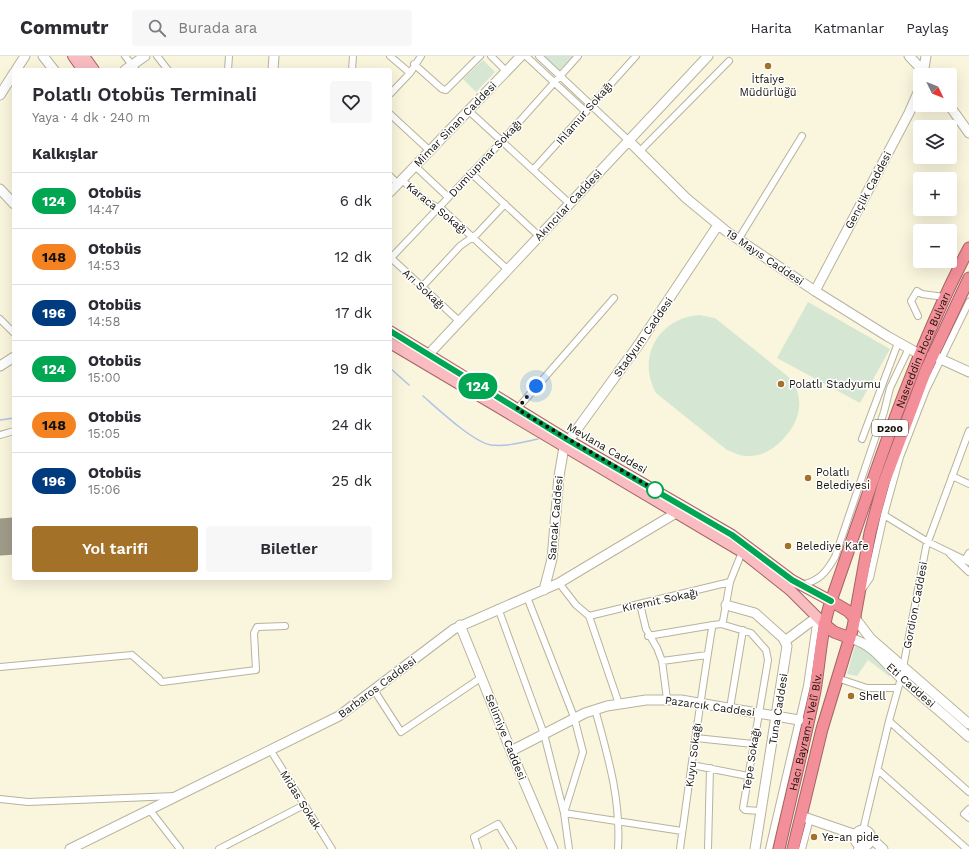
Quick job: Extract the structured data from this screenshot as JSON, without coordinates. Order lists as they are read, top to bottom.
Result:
{
  "streets": {
    "highway": ["Nasreddin Hoca Bulvarı", "D200", "Hacı Bayram-ı Velî Blv."],
    "main road": ["Mevlana Caddesi"],
    "street": [
      "Ihlamur Sokağı",
      "Mimar Sinan Caddesi",
      "Dumlupınar Sokağı",
      "Gençlik Caddesi",
      "Akıncılar Caddesi",
      "Karaca Sokağı",
      "19 Mayıs Caddesi",
      "Arı Sokağı",
      "Stadyum Caddesi",
      "Sancak Caddesi",
      "Kiremit Sokağı",
      "Gordion Caddesi",
      "Eti Caddesi",
      "Barbaros Caddesi",
      "Pazarcık Caddesi",
      "Tuna Caddesi",
      "Selimiye Caddesi",
      "Kuyu Sokağı",
      "Tepe Sokağı",
      "Midas Sokak"
    ]
  },
  "crossings": [
    ["Mimar Sinan Caddesi", "Karaca Sokağı"],
    ["Dumlupınar Sokağı", "Karaca Sokağı"],
    ["Gençlik Caddesi", "19 Mayıs Caddesi"],
    ["Akıncılar Caddesi", "Karaca Sokağı"],
    ["Akıncılar Caddesi", "19 Mayıs Caddesi"],
    ["Akıncılar Caddesi", "Arı Sokağı"],
    ["Akıncılar Caddesi", "Mevlana Caddesi"],
    ["19 Mayıs Caddesi", "Stadyum Caddesi"],
    ["19 Mayıs Caddesi", "Nasreddin Hoca Bulvarı"],
    ["Stadyum Caddesi", "Mevlana Caddesi"],
    ["Stadyum Caddesi", "Sancak Caddesi"],
    ["Nasreddin Hoca Bulvarı", "Mevlana Caddesi"],
    ["Nasreddin Hoca Bulvarı", "Eti Caddesi"],
    ["Nasreddin Hoca Bulvarı", "Hacı Bayram-ı Velî Blv."],
    ["Mevlana Caddesi", "Sancak Caddesi"],
    ["Mevlana Caddesi", "Barbaros Caddesi"],
    ["Mevlana Caddesi", "Hacı Bayram-ı Velî Blv."],
    ["Sancak Caddesi", "Barbaros Caddesi"],
    ["Gordion Caddesi", "Eti Caddesi"],
    ["Eti Caddesi", "Hacı Bayram-ı Velî Blv."],
    ["Barbaros Caddesi", "Selimiye Caddesi"],
    ["Barbaros Caddesi", "Midas Sokak"],
    ["Pazarcık Caddesi", "Tuna Caddesi"],
    ["Pazarcık Caddesi", "Selimiye Caddesi"],
    ["Pazarcık Caddesi", "Kuyu Sokağı"],
    ["Pazarcık Caddesi", "Tepe Sokağı"],
    ["Tuna Caddesi", "Tepe Sokağı"]
  ],
  "places": [
    "İtfaiye Müdürlüğü",
    "Polatlı Stadyumu",
    "Polatlı Belediyesi",
    "Belediye Kafe",
    "Shell",
    "Ye-an pide"
  ],
  "lines": ["bus line 124"],
  "north": "bottom right",
  "page": {
    "header": "Commutr",
    "search": "Burada ara",
    "nav": ["Harita", "Katmanlar", "Paylaş"],
    "on_map": "124",
    "map_buttons": ["+", "−"],
    "heading": [
      ["Polatlı Otobüs Terminali", "Yaya · 4 dk · 240 m"],
      "Kalkışlar"
    ],
    "list": [
      {
        "mark": "124",
        "name": "Otobüs",
        "note": "14:47",
        "value": "6 dk"
      },
      {
        "mark": "148",
        "name": "Otobüs",
        "note": "14:53",
        "value": "12 dk"
      },
      {
        "mark": "196",
        "name": "Otobüs",
        "note": "14:58",
        "value": "17 dk"
      },
      {
        "mark": "124",
        "name": "Otobüs",
        "note": "15:00",
        "value": "19 dk"
      },
      {
        "mark": "148",
        "name": "Otobüs",
        "note": "15:05",
        "value": "24 dk"
      },
      {
        "mark": "196",
        "name": "Otobüs",
        "note": "15:06",
        "value": "25 dk"
      }
    ],
    "buttons": ["Yol tarifi", "Biletler"]
  }
}
